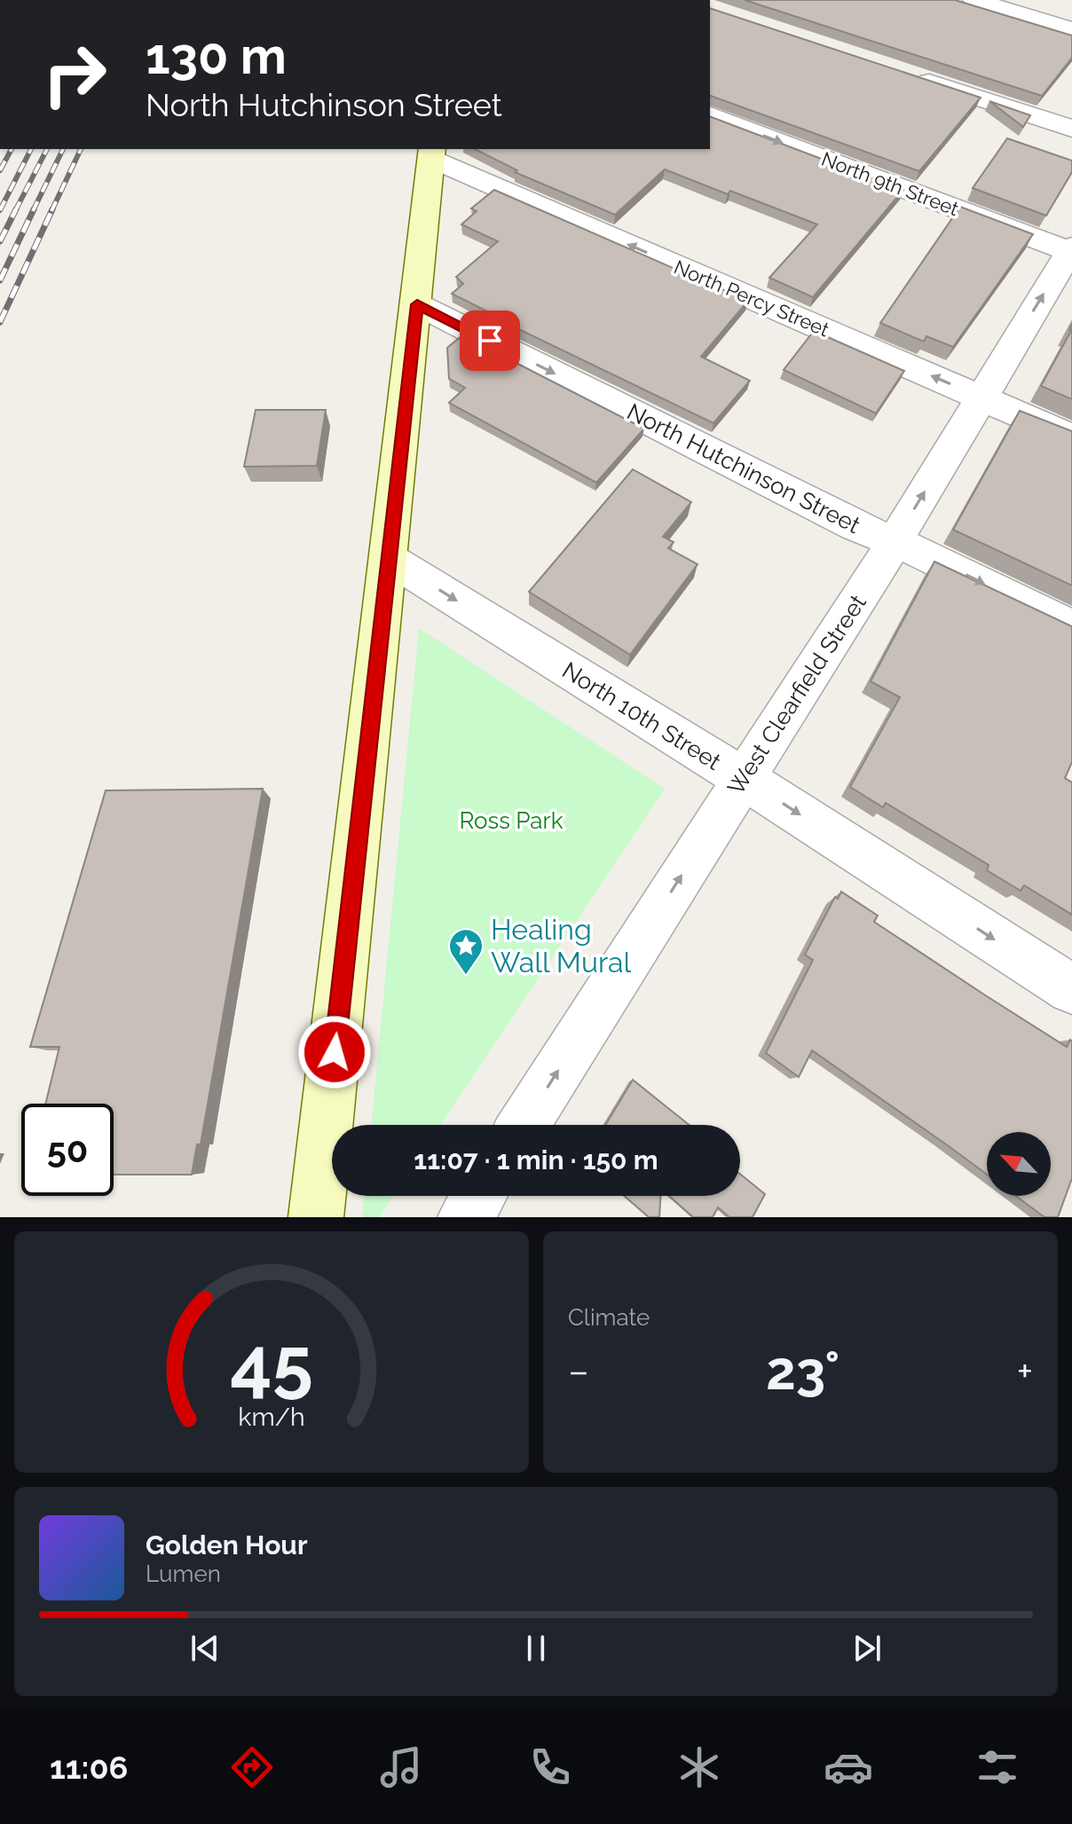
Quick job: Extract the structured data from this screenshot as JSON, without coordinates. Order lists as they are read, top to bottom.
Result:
{
  "streets": {
    "street": [
      "North 9th Street",
      "North Percy Street",
      "North Hutchinson Street",
      "West Clearfield Street",
      "North 10th Street"
    ]
  },
  "crossings": [
    ["North 9th Street", "West Clearfield Street"],
    ["North Percy Street", "West Clearfield Street"],
    ["North Hutchinson Street", "West Clearfield Street"],
    ["West Clearfield Street", "North 10th Street"]
  ],
  "one_way": [
    "North Percy Street",
    "North Hutchinson Street",
    "West Clearfield Street",
    "North 10th Street"
  ],
  "parks": ["Ross Park"],
  "places": {
    "place": ["Healing Wall Mural"]
  },
  "north": "top left",
  "page": {
    "turn": ["130 m", "North Hutchinson Street"],
    "limit": "50",
    "trip": "11:07 · 1 min · 150 m",
    "tile": "Climate",
    "heat": ["−", "23°", "+"],
    "song": ["Golden Hour", "Lumen"],
    "tabs": "11:06",
    "gauge": ["45", "km/h"]
  }
}
